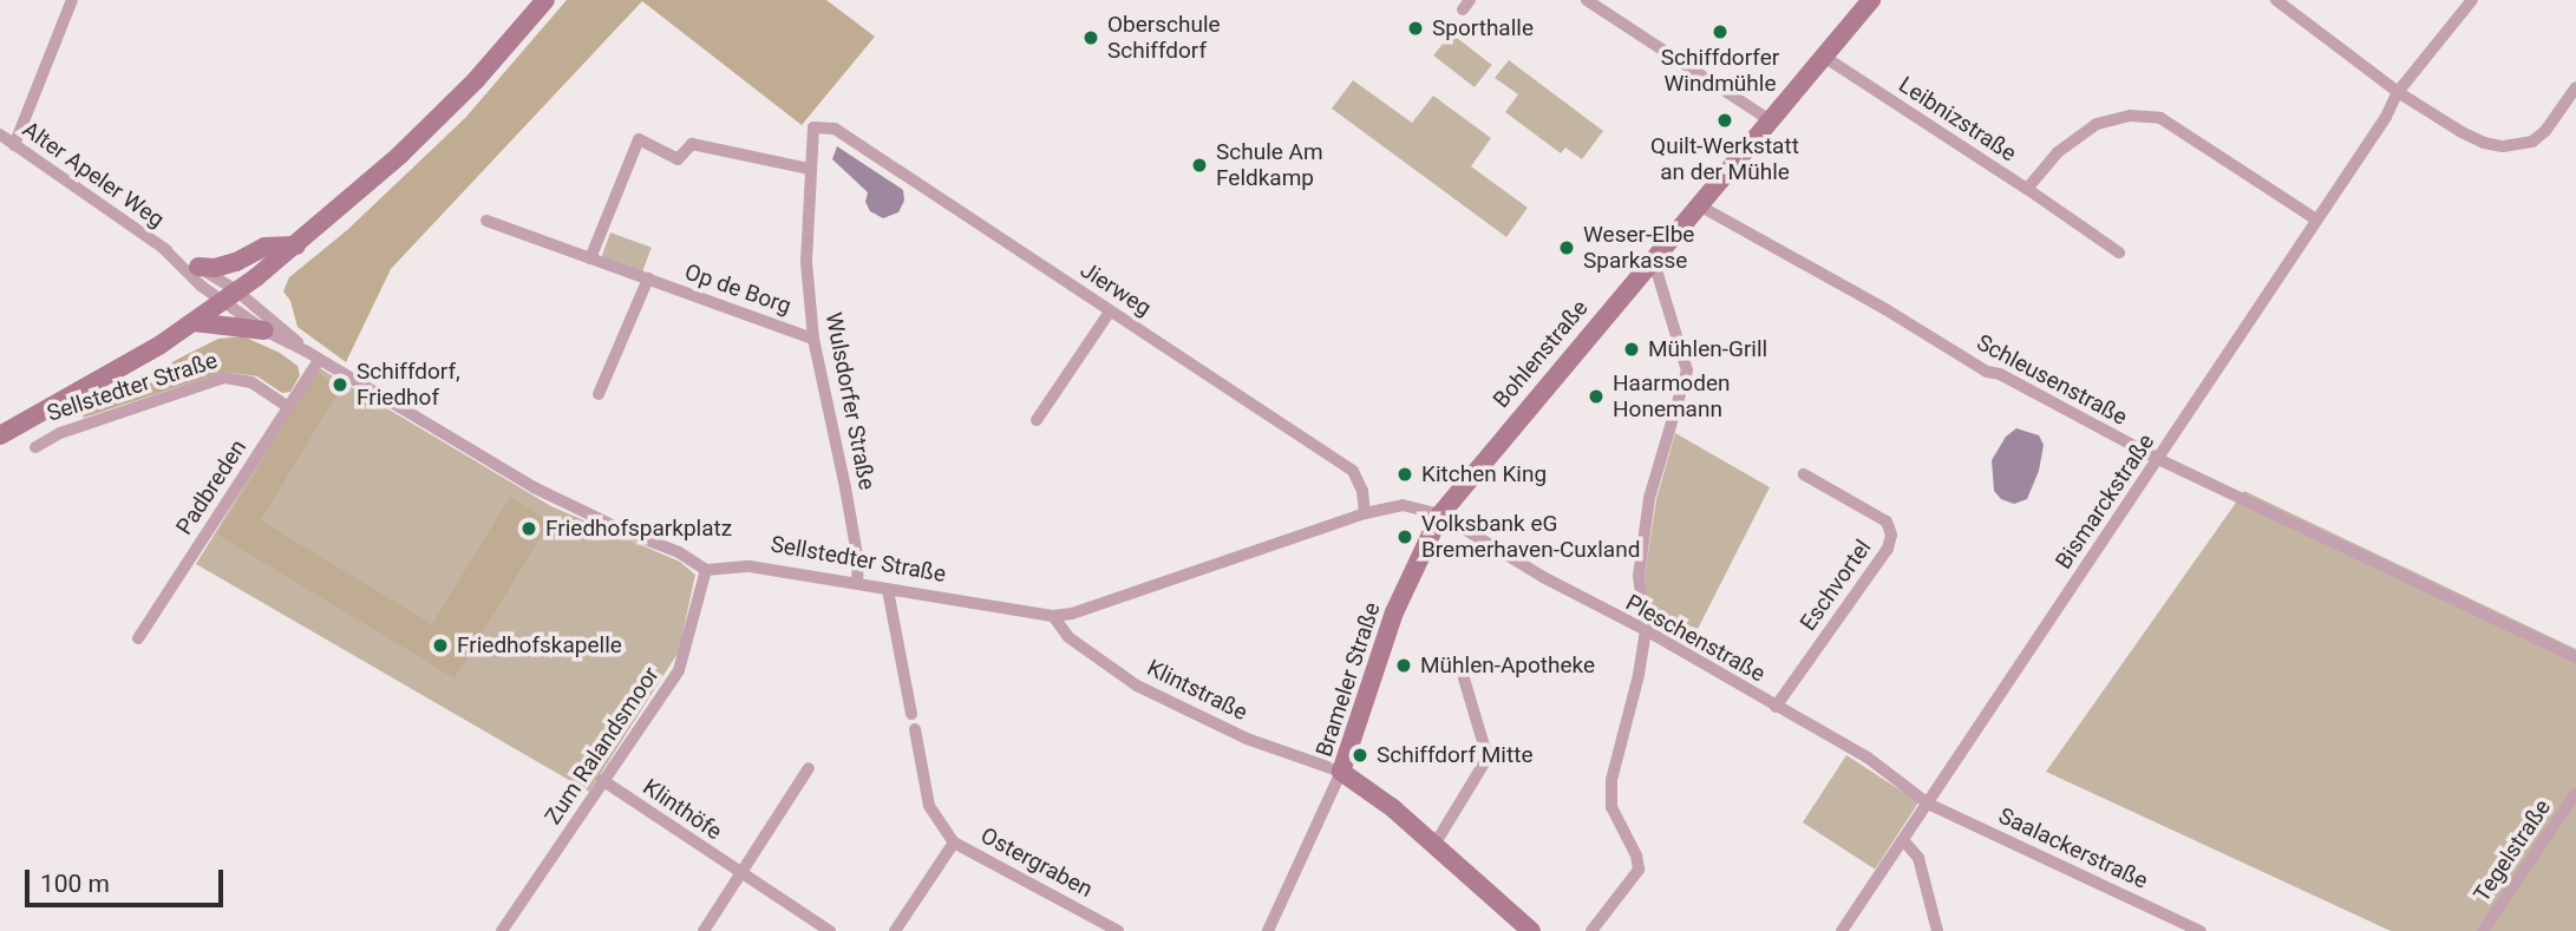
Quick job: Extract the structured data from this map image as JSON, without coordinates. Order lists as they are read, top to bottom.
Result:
{
  "streets": {
    "street": [
      "Leibnizstraße",
      "Alter Apeler Weg",
      "Op de Borg",
      "Jierweg",
      "Bohlenstraße",
      "Schleusenstraße",
      "Sellstedter Straße",
      "Wulsdorfer Straße",
      "Padbreden",
      "Bismarckstraße",
      "Eschvortel",
      "Pleschenstraße",
      "Brameler Straße",
      "Klintstraße",
      "Zum Ralandsmoor",
      "Klinthöfe",
      "Saalackerstraße",
      "Tegelstraße",
      "Ostergraben"
    ]
  },
  "crossings": [
    ["Leibnizstraße", "Bohlenstraße"],
    ["Leibnizstraße", "Bismarckstraße"],
    ["Alter Apeler Weg", "Sellstedter Straße"],
    ["Op de Borg", "Wulsdorfer Straße"],
    ["Jierweg", "Sellstedter Straße"],
    ["Jierweg", "Wulsdorfer Straße"],
    ["Bohlenstraße", "Schleusenstraße"],
    ["Bohlenstraße", "Sellstedter Straße"],
    ["Bohlenstraße", "Pleschenstraße"],
    ["Bohlenstraße", "Brameler Straße"],
    ["Schleusenstraße", "Bismarckstraße"],
    ["Sellstedter Straße", "Wulsdorfer Straße"],
    ["Sellstedter Straße", "Padbreden"],
    ["Sellstedter Straße", "Pleschenstraße"],
    ["Sellstedter Straße", "Brameler Straße"],
    ["Sellstedter Straße", "Klintstraße"],
    ["Sellstedter Straße", "Zum Ralandsmoor"],
    ["Bismarckstraße", "Pleschenstraße"],
    ["Bismarckstraße", "Saalackerstraße"],
    ["Eschvortel", "Pleschenstraße"],
    ["Pleschenstraße", "Brameler Straße"],
    ["Pleschenstraße", "Saalackerstraße"],
    ["Brameler Straße", "Klintstraße"],
    ["Zum Ralandsmoor", "Klinthöfe"]
  ],
  "places": [
    "Sporthalle",
    "Schiffdorfer Windmühle",
    "Oberschule Schiffdorf",
    "Quilt-Werkstatt an der Mühle",
    "Schule Am Feldkamp",
    "Weser-Elbe Sparkasse",
    "Mühlen-Grill",
    "Schiffdorf, Friedhof",
    "Haarmoden Honemann",
    "Kitchen King",
    "Friedhofsparkplatz",
    "Volksbank eG Bremerhaven-Cuxland",
    "Friedhofskapelle",
    "Mühlen-Apotheke",
    "Schiffdorf Mitte"
  ],
  "scale_bar": "100 m"
}
